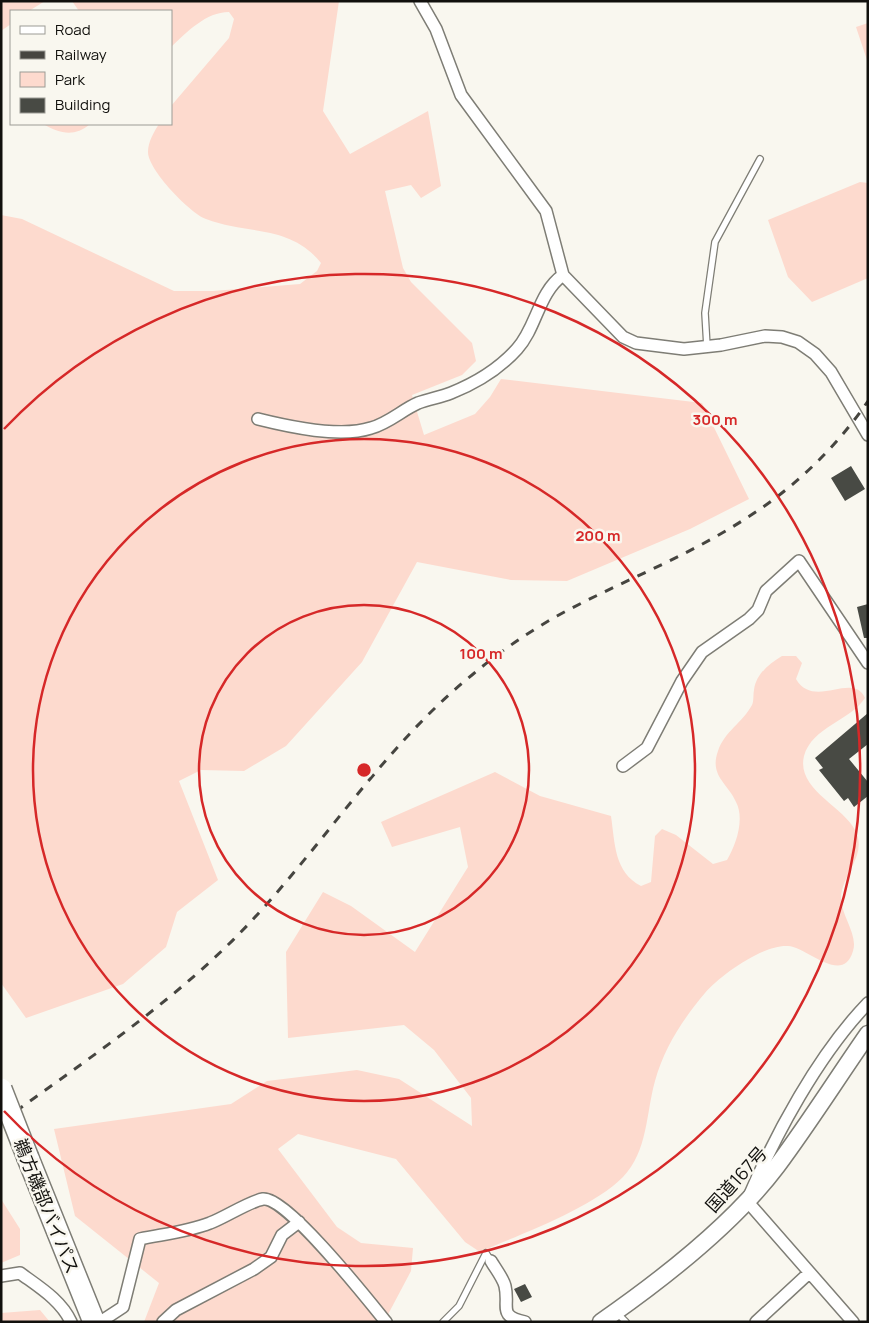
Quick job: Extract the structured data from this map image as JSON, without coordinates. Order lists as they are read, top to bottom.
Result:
{
  "streets": {
    "highway": ["鵜方磯部バイパス"],
    "street": ["国道167号"]
  },
  "legend": [
    "Road",
    "Railway",
    "Park",
    "Building"
  ],
  "rings": ["300 m", "200 m", "100 m"]
}
